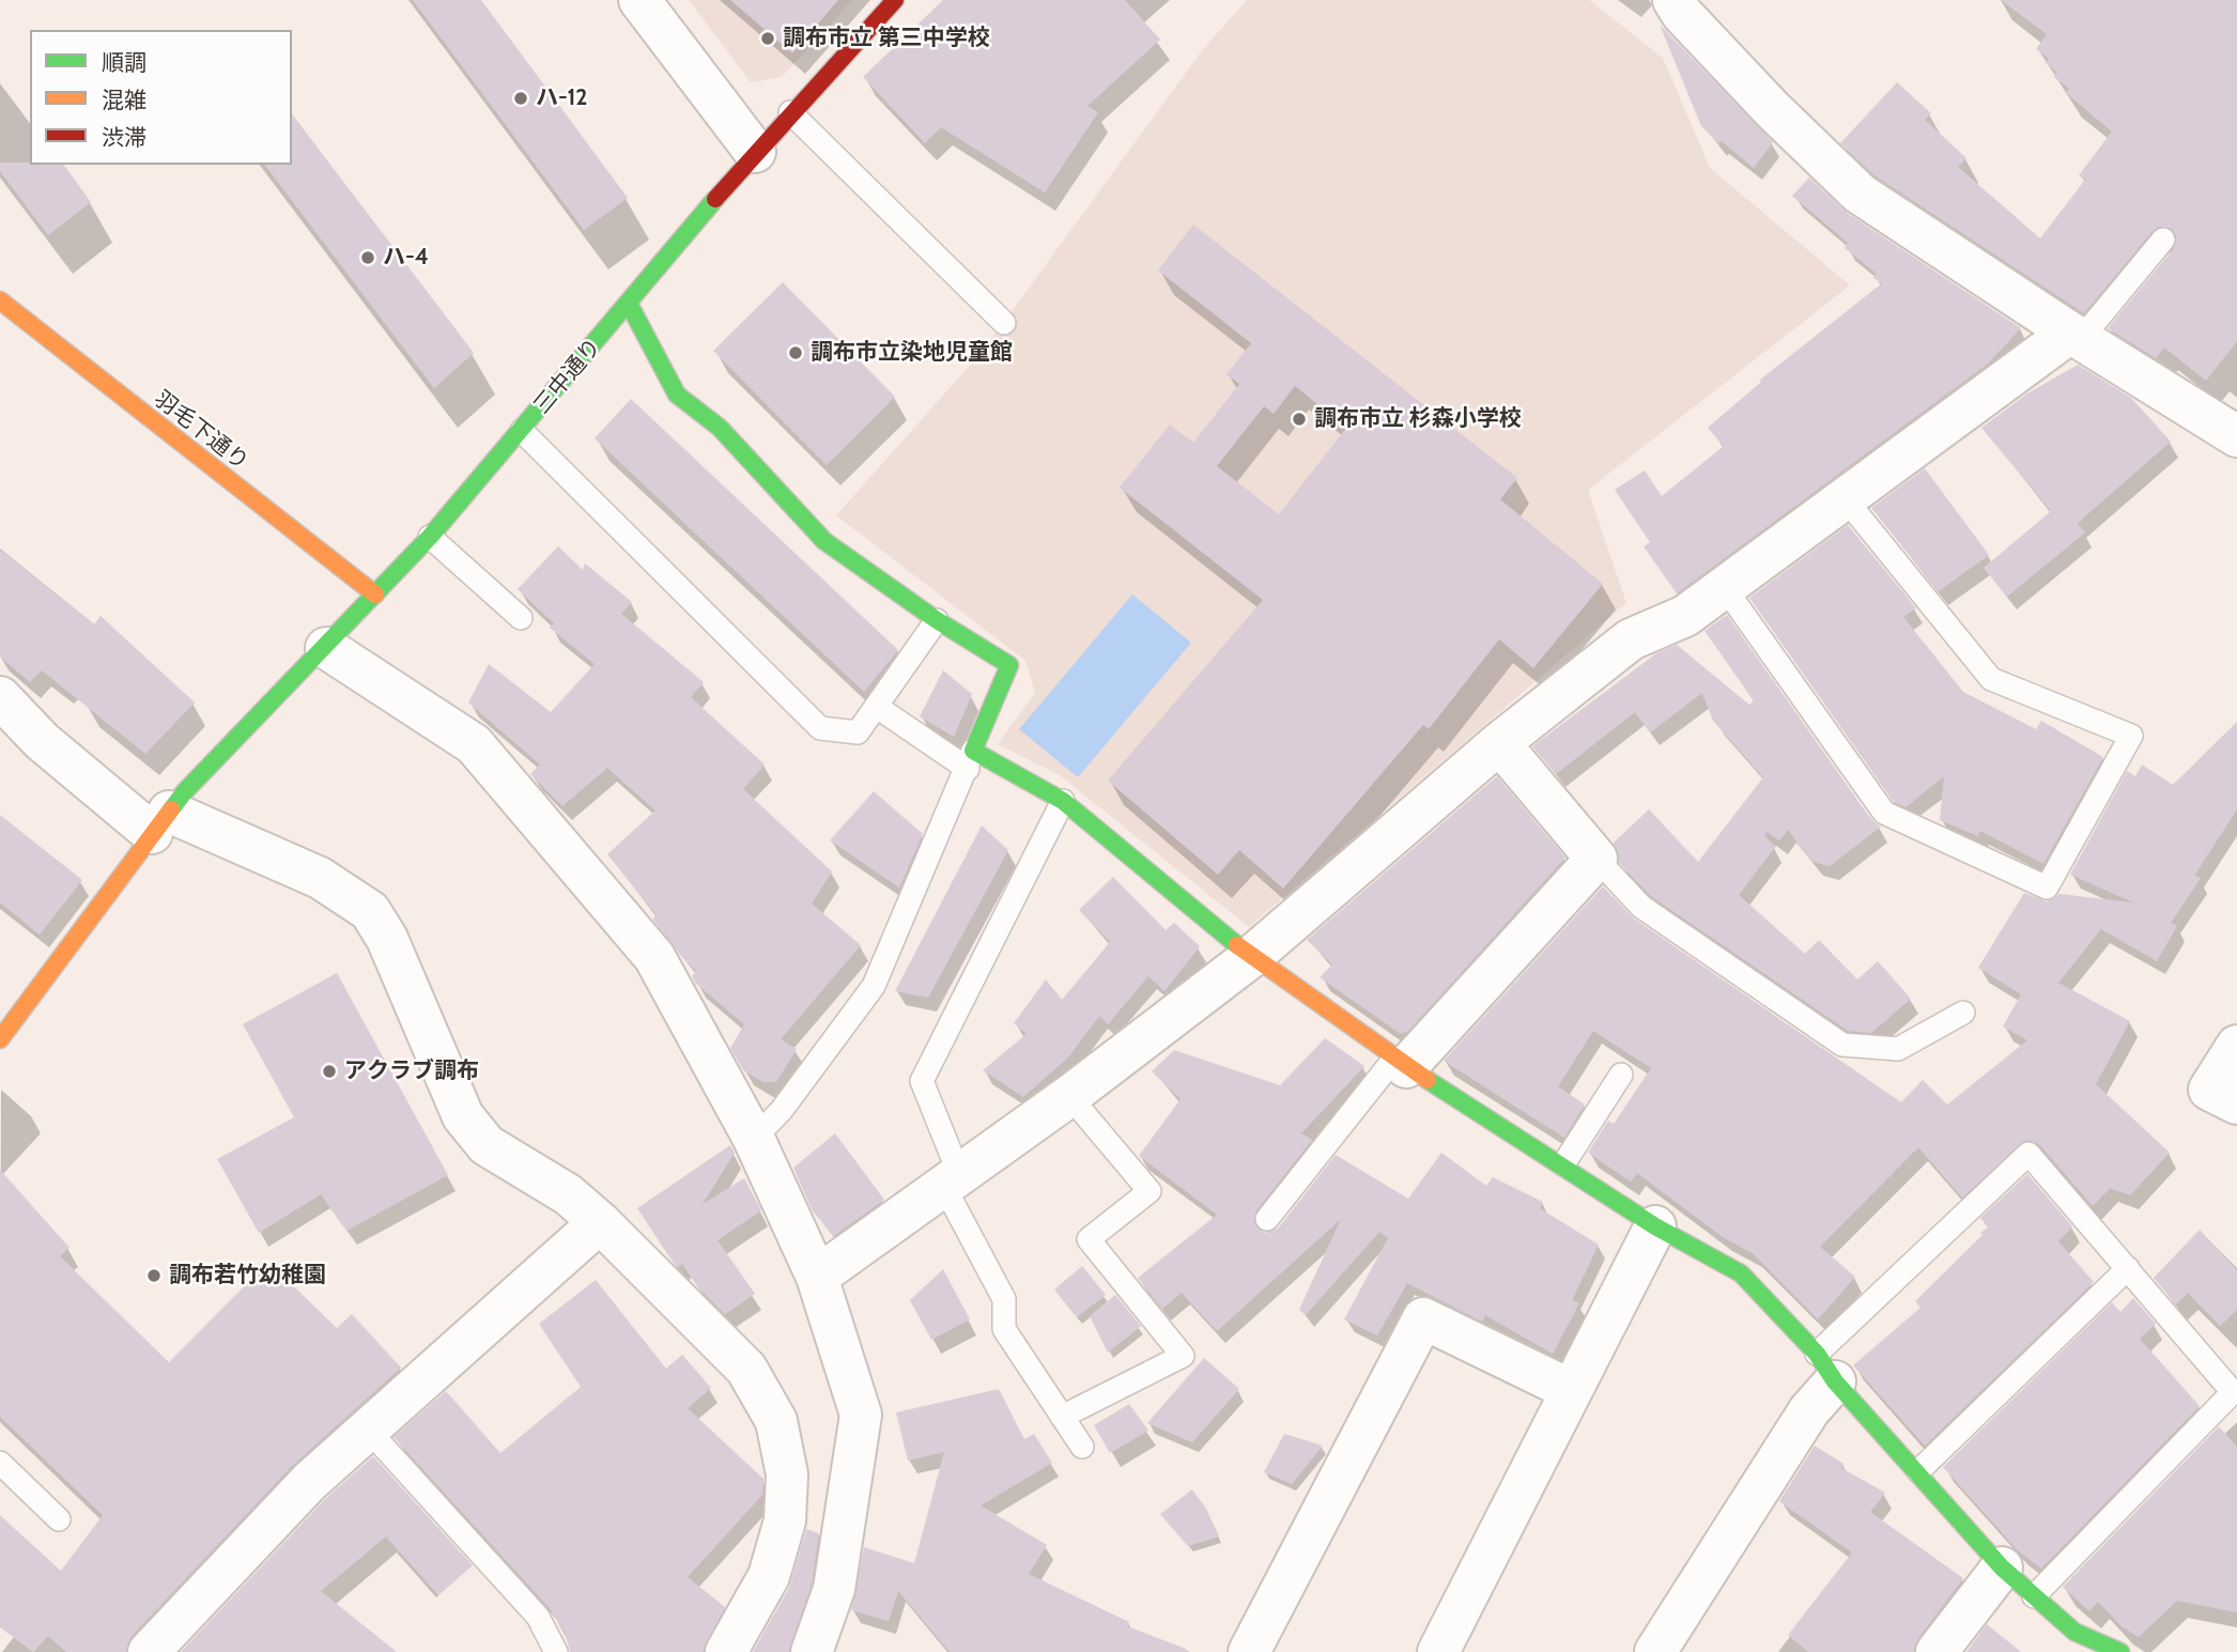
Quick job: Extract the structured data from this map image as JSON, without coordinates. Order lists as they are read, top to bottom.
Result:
{
  "streets": {
    "street": ["三中通り", "羽毛下通り"]
  },
  "crossings": [
    ["三中通り", "羽毛下通り"]
  ],
  "places": [
    "調布市立 第三中学校",
    "ハ-12",
    "ハ-4",
    "調布市立染地児童館",
    "調布市立 杉森小学校",
    "アクラブ調布",
    "調布若竹幼稚園"
  ],
  "legend": ["順調", "混雑", "渋滞"]
}
